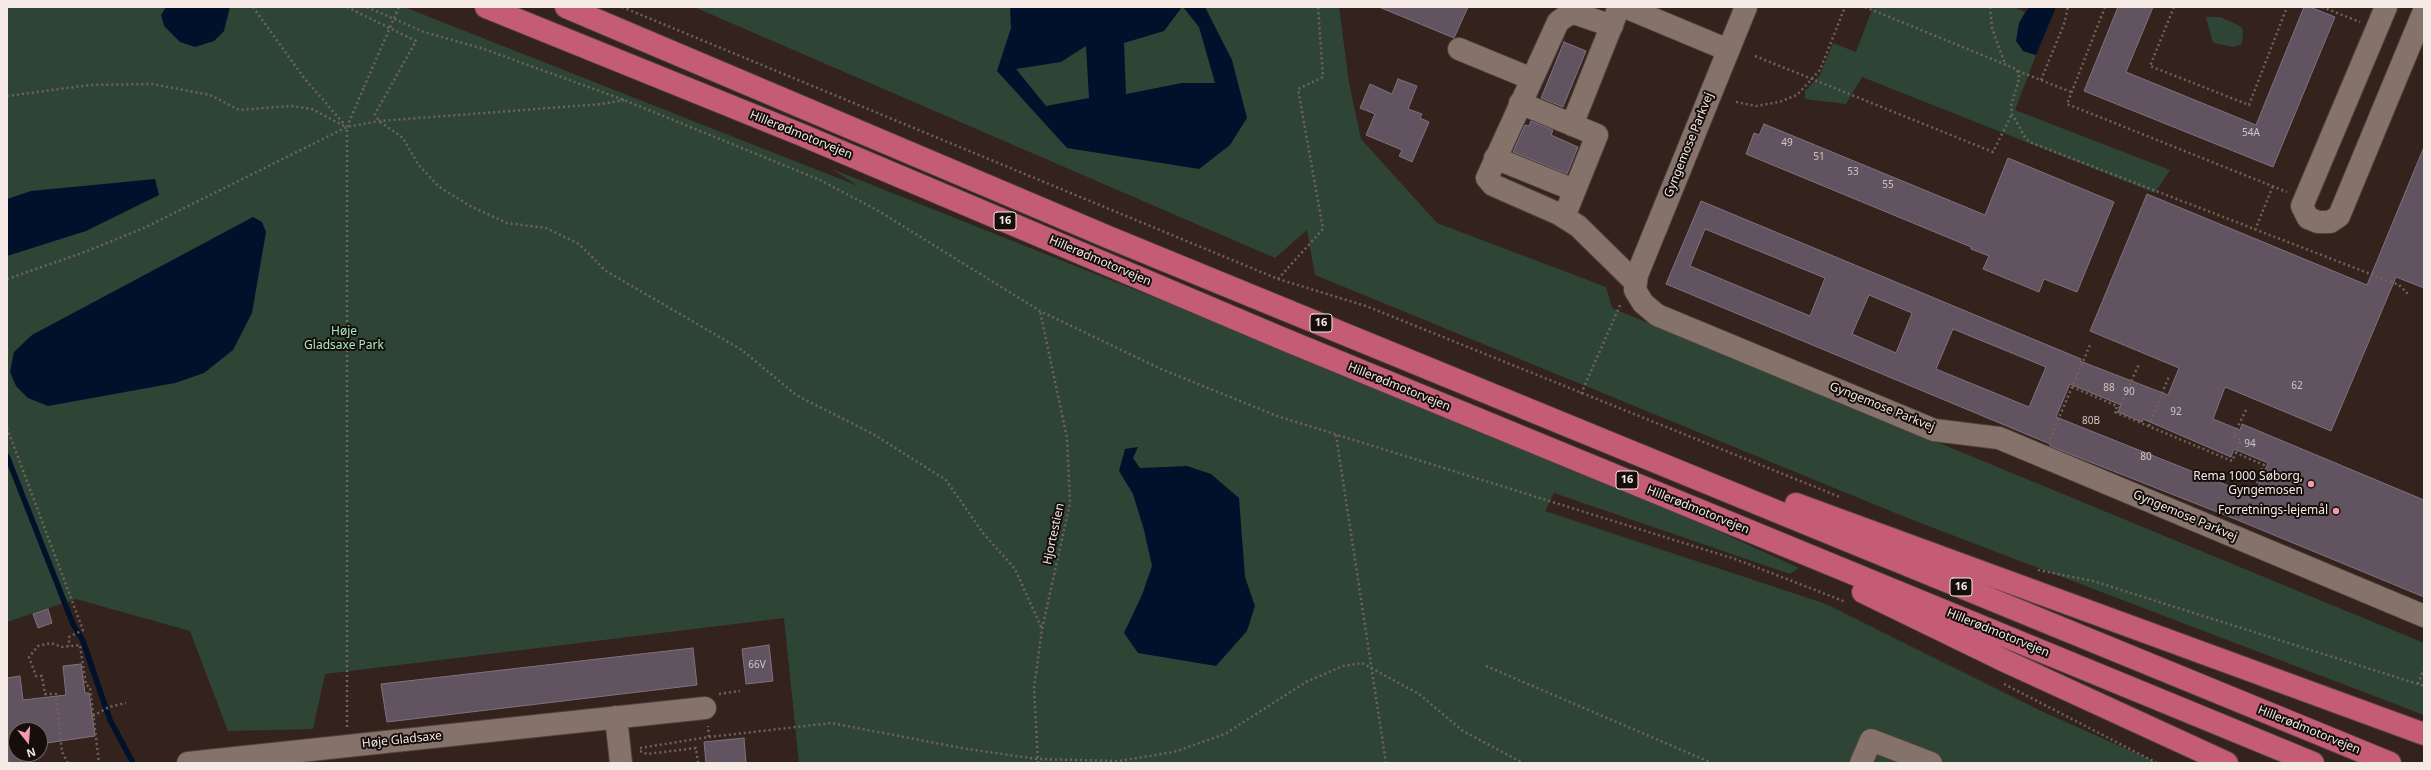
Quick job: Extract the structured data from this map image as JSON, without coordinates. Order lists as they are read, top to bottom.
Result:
{
  "streets": {
    "highway": ["Hillerødmotorvejen", "16"],
    "street": ["Gyngemose Parkvej", "Høje Gladsaxe"],
    "path": ["Hjortestien"]
  },
  "parks": ["Høje Gladsaxe Park"],
  "places": ["Rema 1000 Søborg, Gyngemosen", "Forretnings-lejemål"],
  "house_numbers": [
    "54A",
    "49",
    "51",
    "53",
    "55",
    "62",
    "88",
    "90",
    "92",
    "80B",
    "94",
    "80",
    "66V"
  ],
  "north": "bottom"
}
